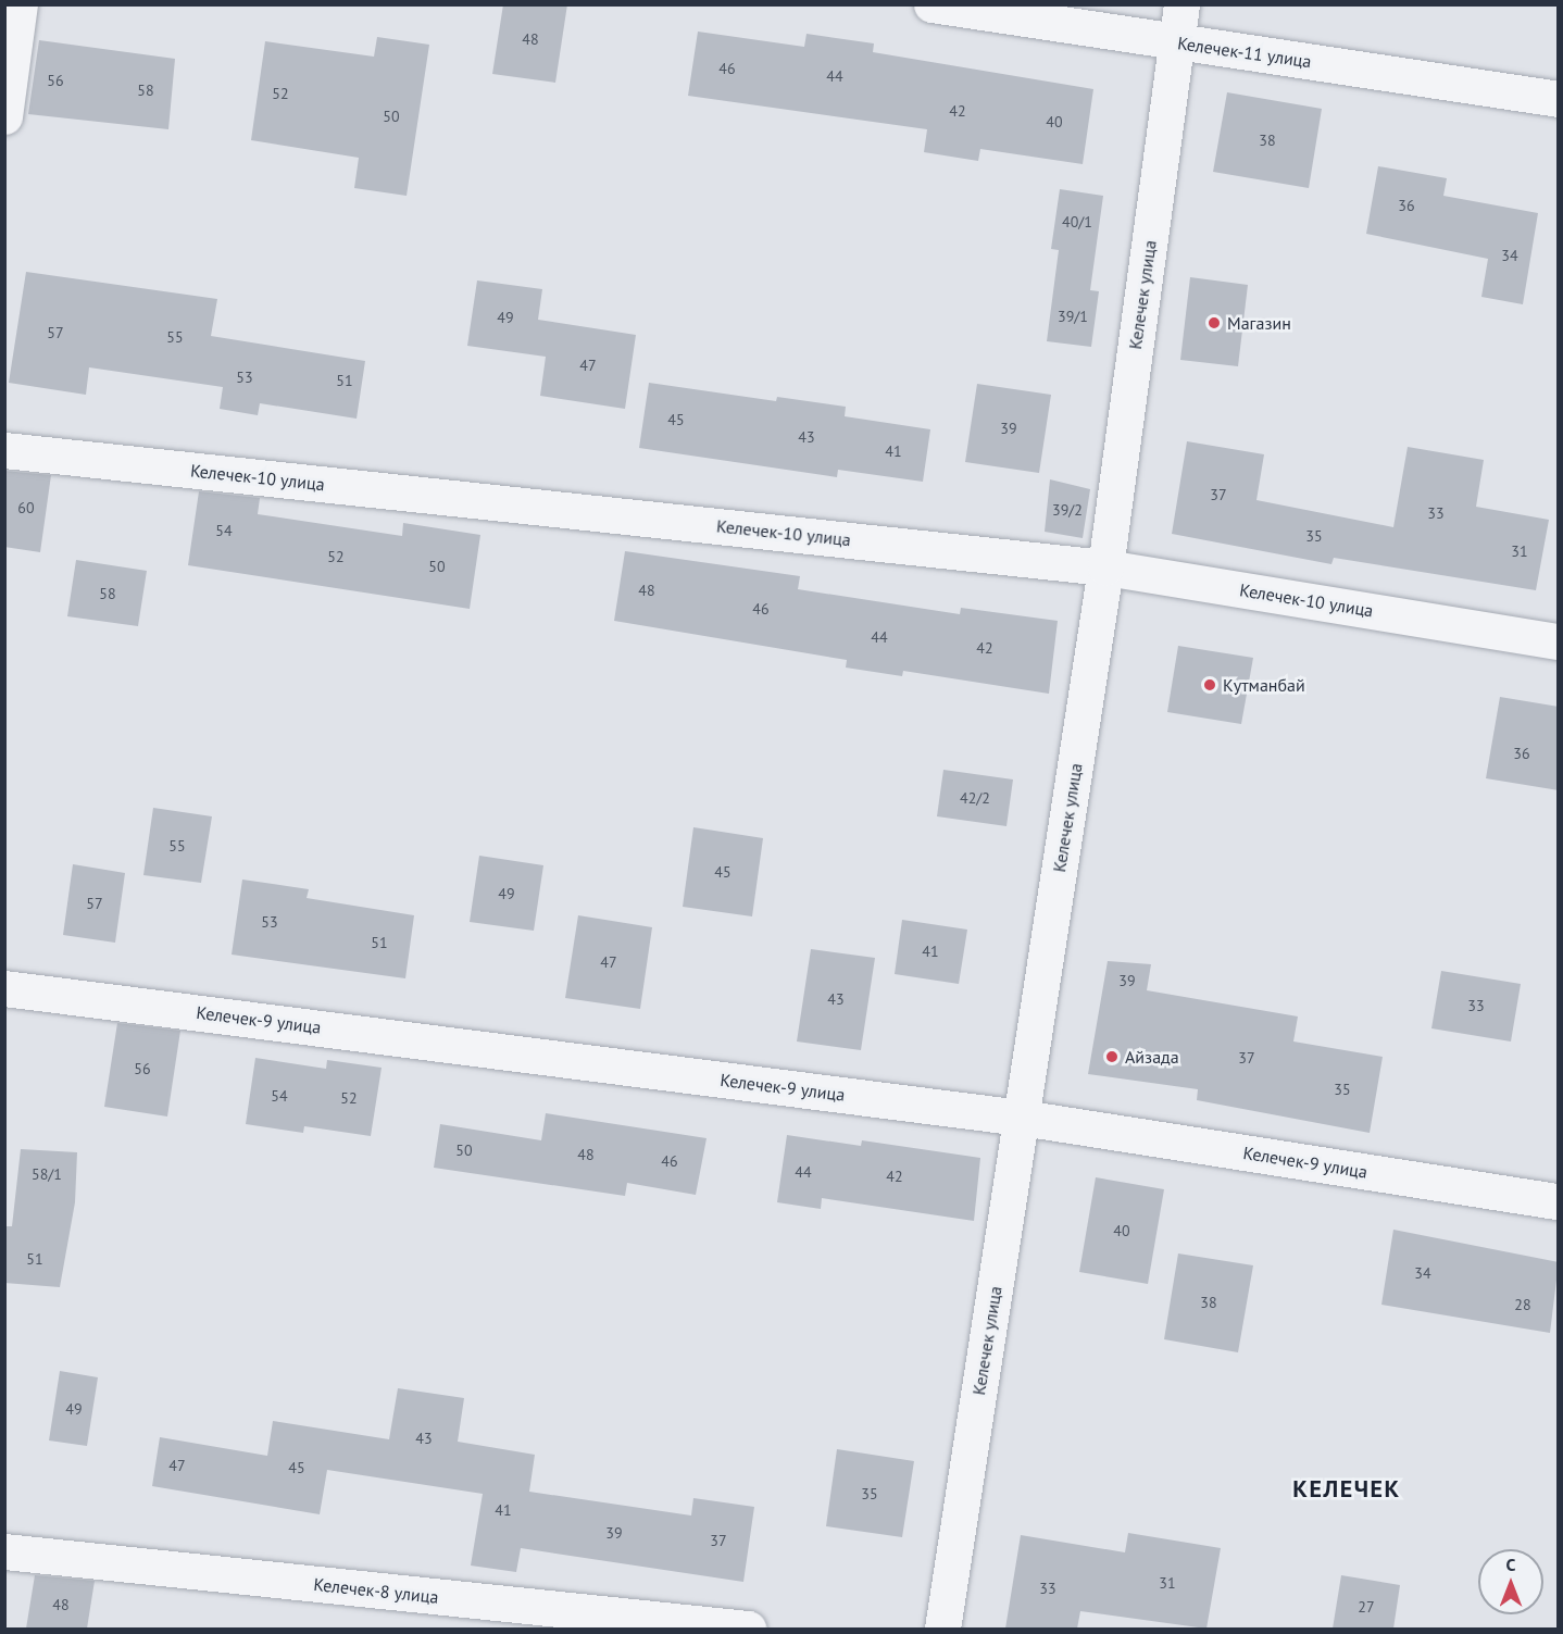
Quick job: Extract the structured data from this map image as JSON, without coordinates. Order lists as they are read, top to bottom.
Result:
{
  "streets": {
    "street": [
      "Келечек-11 улица",
      "Келечек улица",
      "Келечек-10 улица",
      "Келечек-9 улица",
      "Келечек-8 улица"
    ]
  },
  "crossings": [
    ["Келечек-11 улица", "Келечек улица"],
    ["Келечек улица", "Келечек-10 улица"],
    ["Келечек улица", "Келечек-9 улица"]
  ],
  "districts": ["КЕЛЕЧЕК"],
  "places": ["Магазин", "Кутманбай", "Айзада"],
  "house_numbers": [
    "48",
    "46",
    "44",
    "56",
    "58",
    "52",
    "42",
    "50",
    "40",
    "38",
    "36",
    "40/1",
    "34",
    "39/1",
    "49",
    "57",
    "55",
    "47",
    "53",
    "51",
    "45",
    "39",
    "43",
    "41",
    "37",
    "60",
    "39/2",
    "33",
    "54",
    "35",
    "31",
    "52",
    "50",
    "48",
    "58",
    "46",
    "44",
    "42",
    "36",
    "42/2",
    "55",
    "45",
    "49",
    "57",
    "53",
    "51",
    "41",
    "47",
    "39",
    "43",
    "33",
    "37",
    "56",
    "35",
    "54",
    "52",
    "50",
    "48",
    "46",
    "44",
    "58/1",
    "42",
    "40",
    "51",
    "34",
    "38",
    "28",
    "49",
    "43",
    "47",
    "45",
    "35",
    "41",
    "39",
    "37",
    "31",
    "33",
    "48",
    "27"
  ],
  "north": "top"
}
